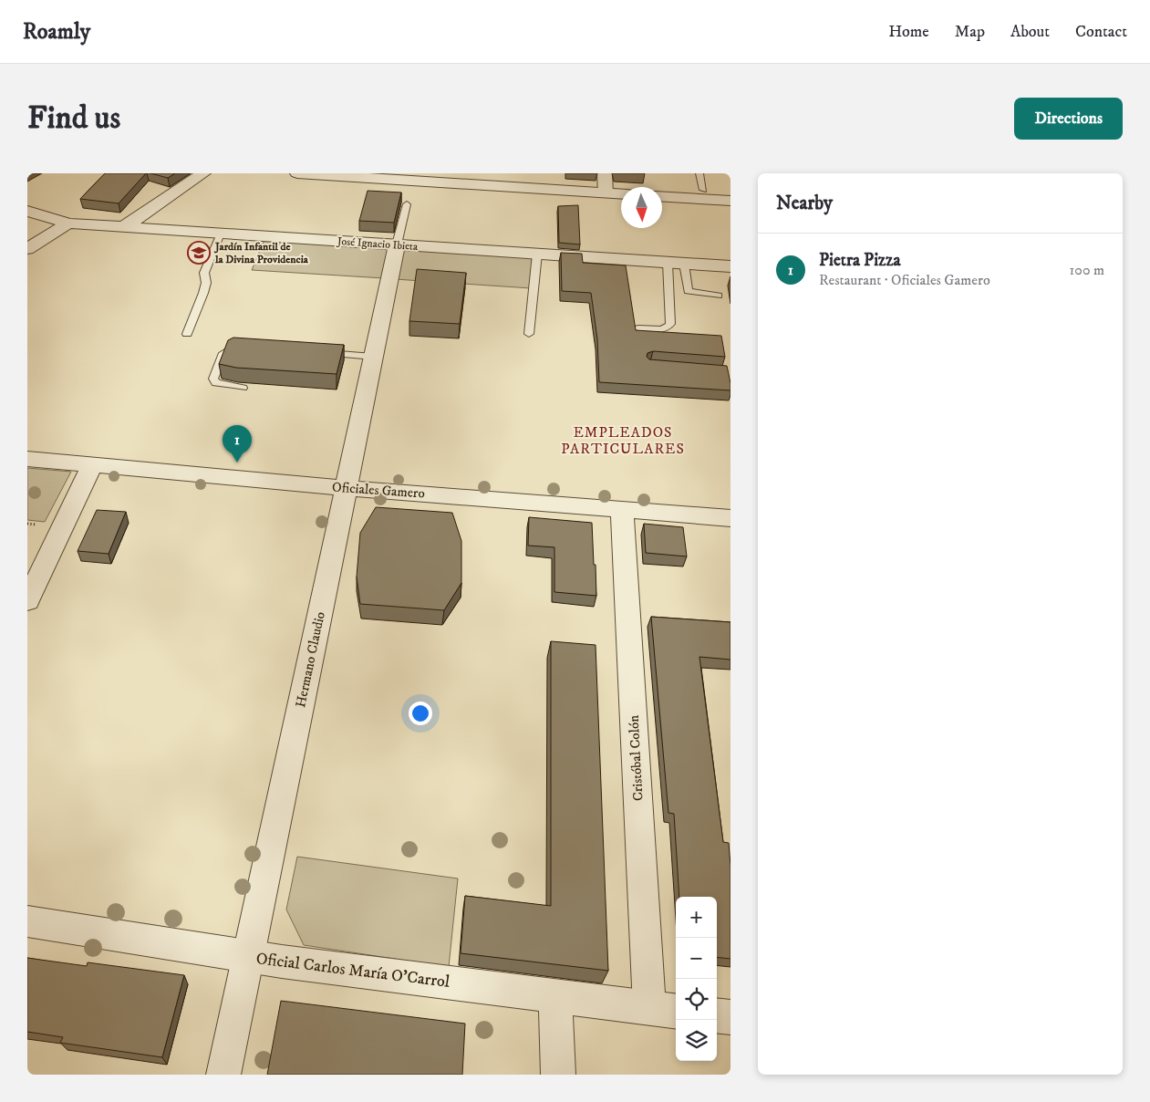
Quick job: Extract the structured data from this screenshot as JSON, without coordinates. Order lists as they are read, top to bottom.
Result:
{
  "streets": {
    "street": [
      "José Ignacio Ibieta",
      "Oficiales Gamero",
      "Hermano Claudio",
      "Cristóbal Colón",
      "Oficial Carlos María O'Carrol"
    ]
  },
  "crossings": [
    ["José Ignacio Ibieta", "Hermano Claudio"],
    ["Oficiales Gamero", "Hermano Claudio"],
    ["Oficiales Gamero", "Cristóbal Colón"],
    ["Hermano Claudio", "Oficial Carlos María O'Carrol"],
    ["Cristóbal Colón", "Oficial Carlos María O'Carrol"]
  ],
  "districts": ["EMPLEADOS PARTICULARES"],
  "places": {
    "school or university": ["Jardín Infantil de la Divina Providencia"]
  },
  "north": "bottom",
  "page": {
    "header": "Roamly",
    "nav": [
      "Home",
      "Map",
      "About",
      "Contact"
    ],
    "buttons": "Directions",
    "title": "Find us",
    "heading": "Nearby",
    "list": [
      {
        "mark": "1",
        "name": "Pietra Pizza",
        "note": "Restaurant · Oficiales Gamero",
        "value": "100 m"
      }
    ],
    "pins": "1",
    "map_buttons": ["+", "−"]
  }
}
